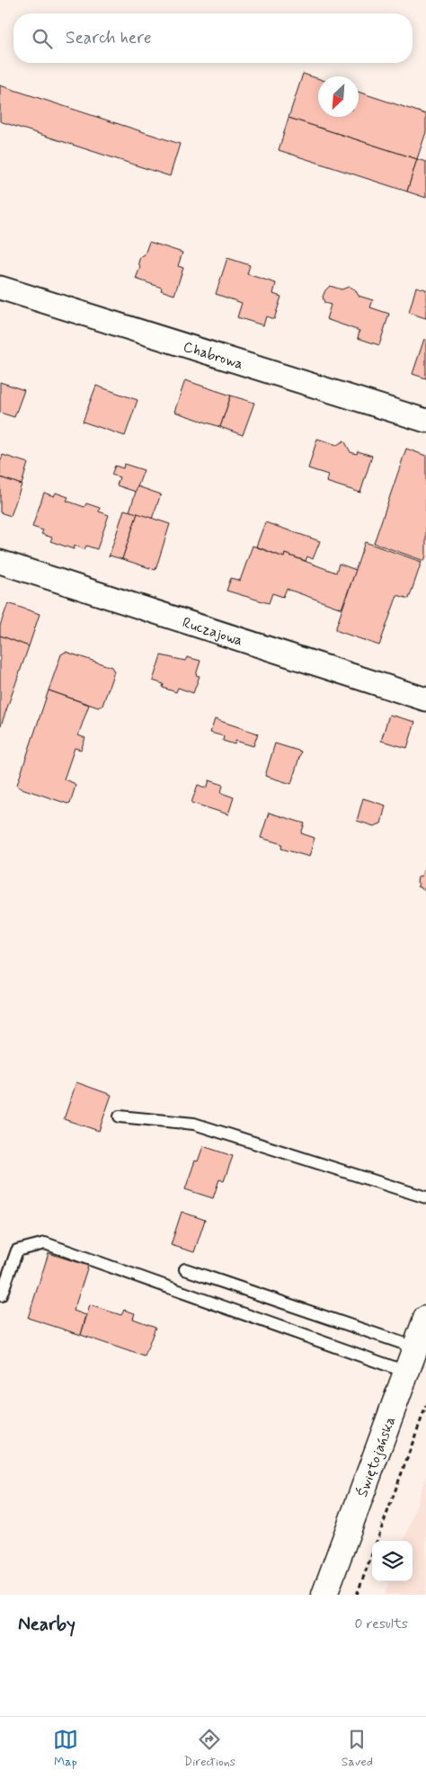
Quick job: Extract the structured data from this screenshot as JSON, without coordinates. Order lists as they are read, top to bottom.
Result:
{
  "streets": {
    "street": ["Chabrowa", "Ruczajowa", "Świętojańska"]
  },
  "north": "bottom left",
  "page": {
    "search": "Search here",
    "heading": ["Nearby", "0 results"],
    "nav": ["Map", "Directions", "Saved"]
  }
}
